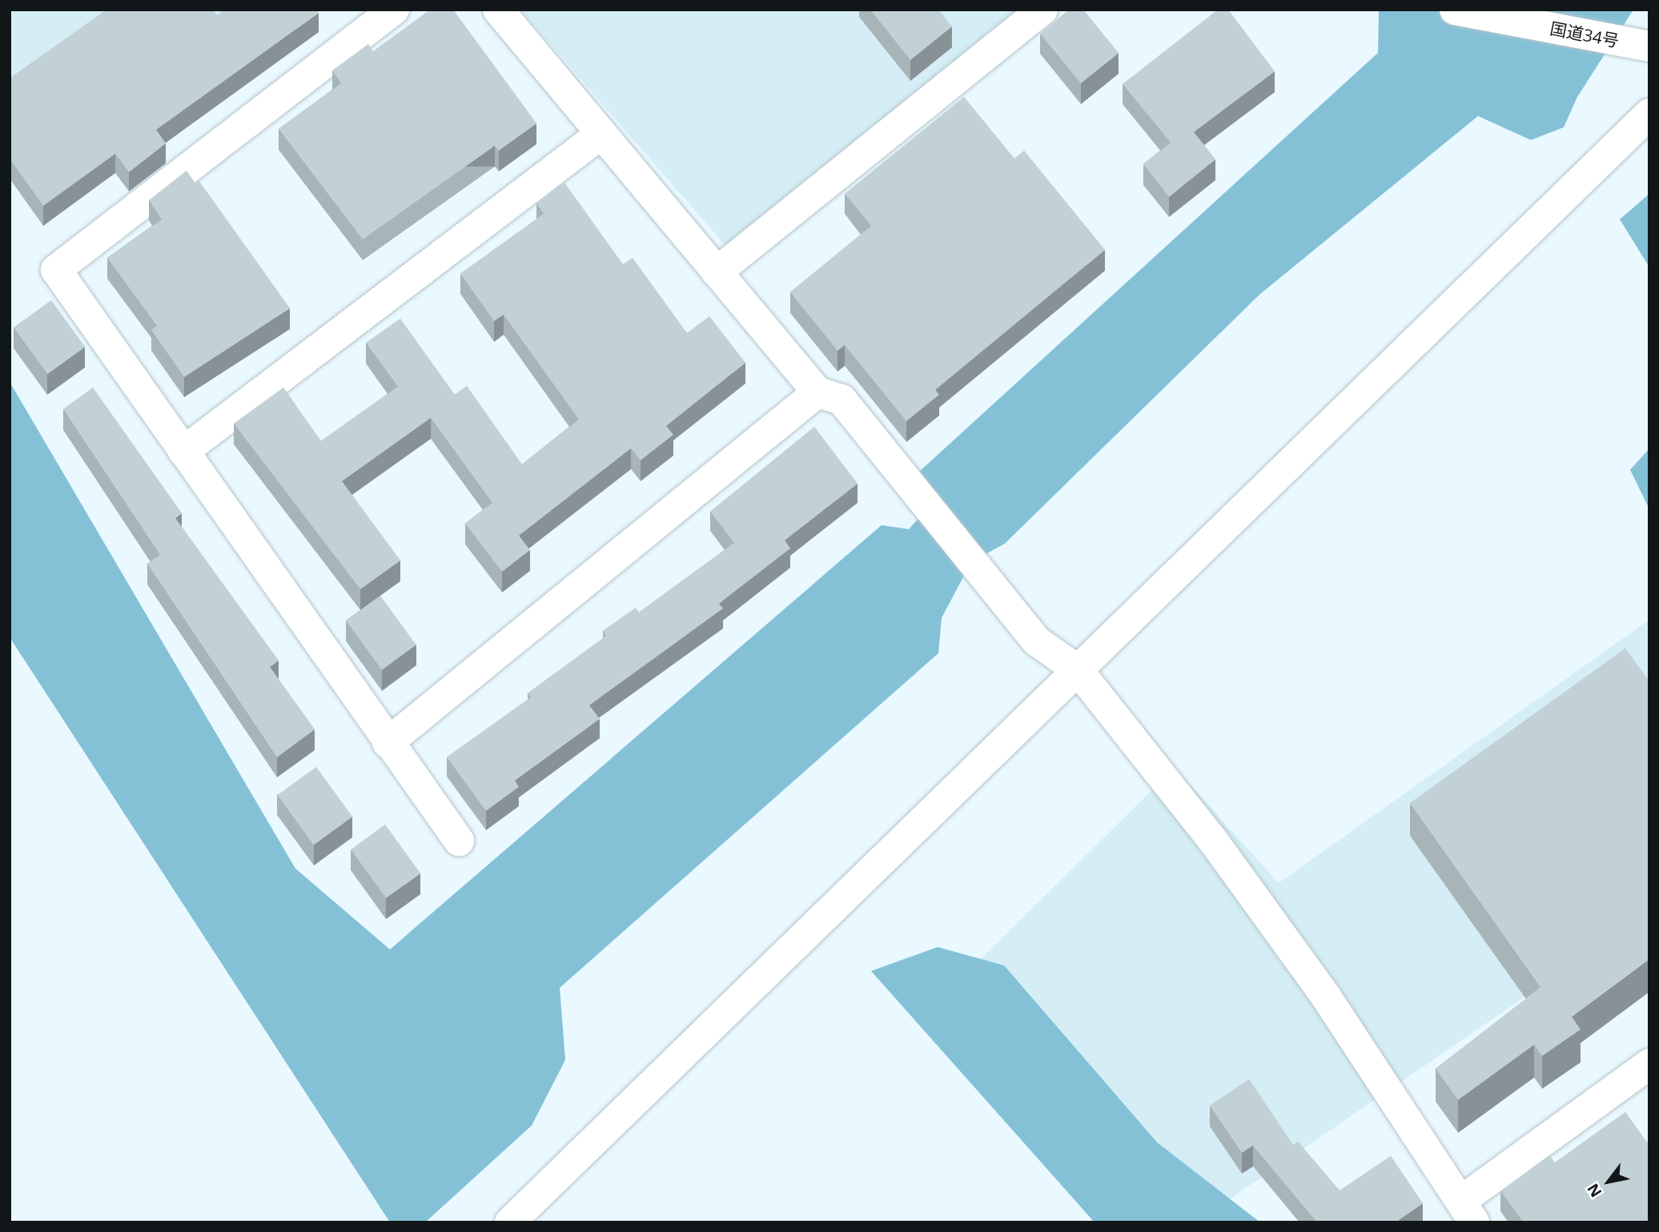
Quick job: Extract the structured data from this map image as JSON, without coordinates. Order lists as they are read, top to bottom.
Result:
{
  "streets": {
    "main road": ["国道34号"]
  },
  "north": "bottom left"
}
